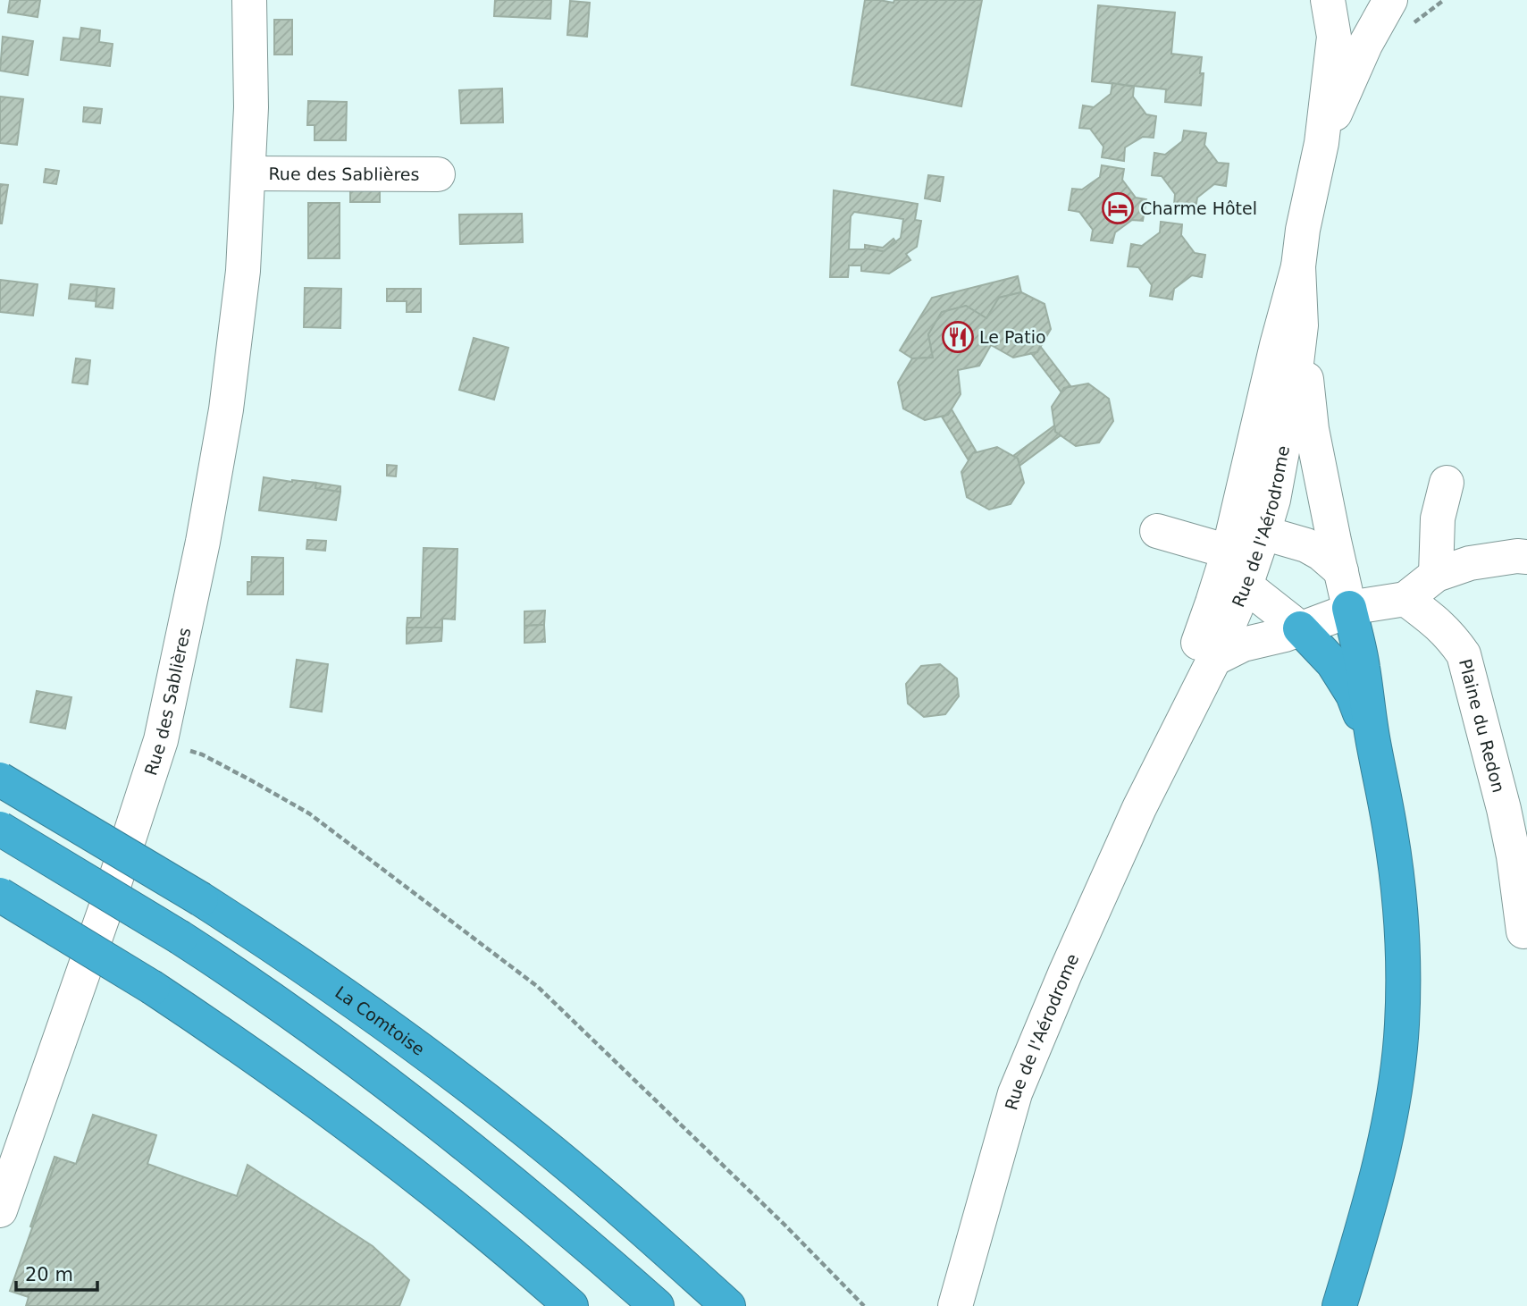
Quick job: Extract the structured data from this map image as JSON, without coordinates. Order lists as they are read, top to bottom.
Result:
{
  "streets": {
    "highway": ["La Comtoise"],
    "street": ["Rue des Sablières", "Rue de l'Aérodrome", "Plaine du Redon"]
  },
  "places": {
    "hotel": ["Charme Hôtel"],
    "restaurant": ["Le Patio"]
  },
  "scale_bar": "20 m"
}
